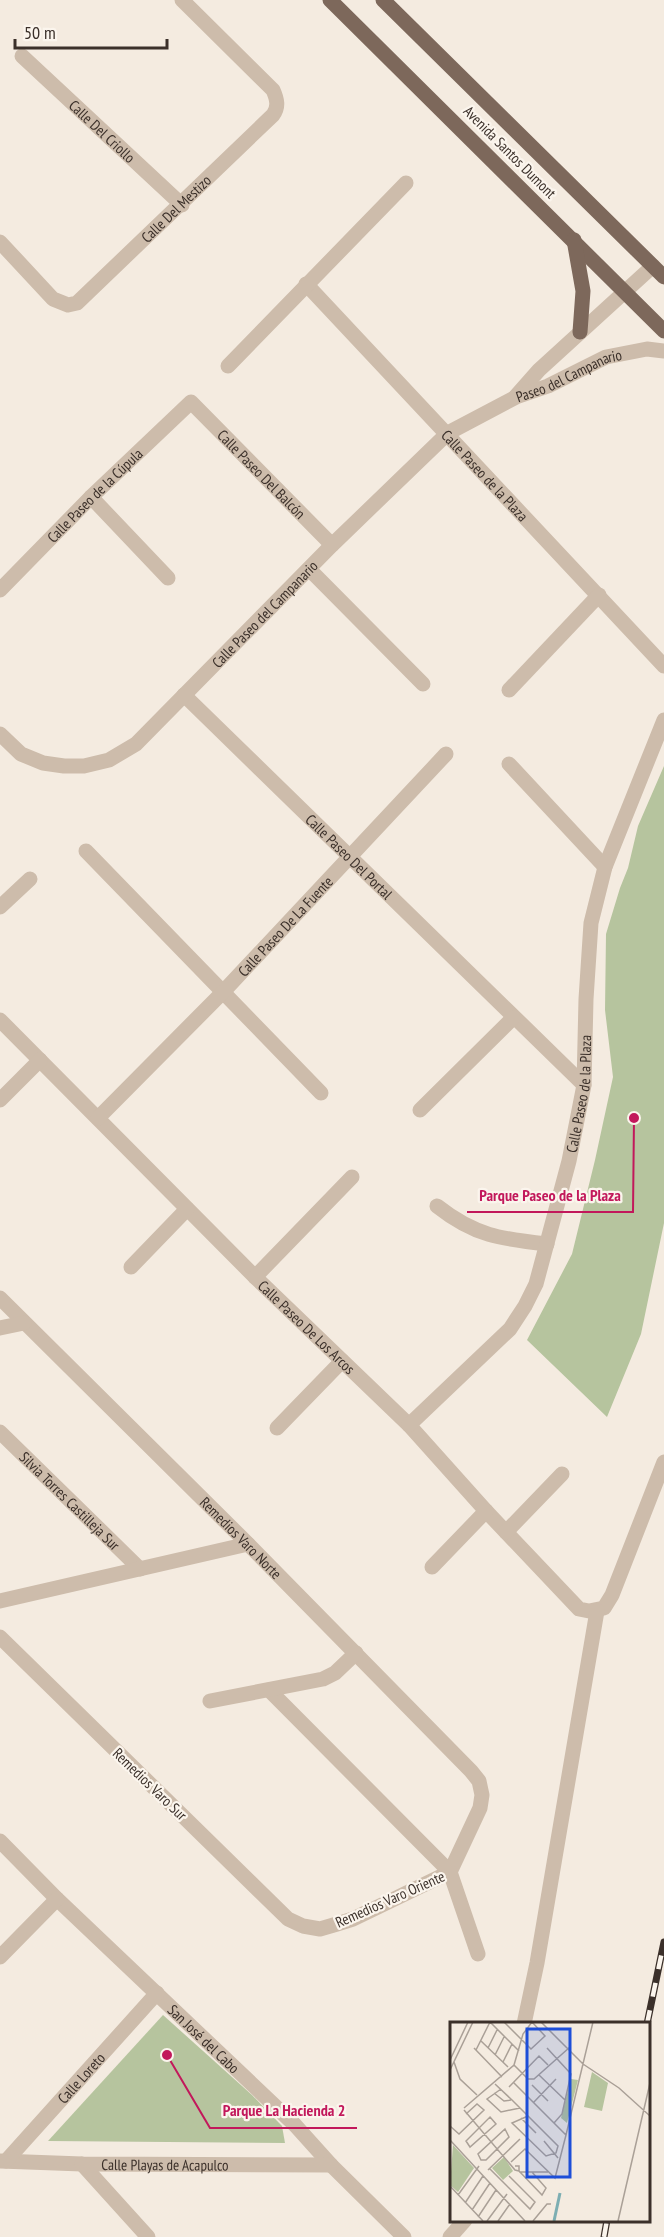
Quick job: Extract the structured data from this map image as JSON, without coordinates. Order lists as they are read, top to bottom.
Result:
{
  "streets": {
    "main road": ["Avenida Santos Dumont"],
    "street": [
      "Calle Del Criollo",
      "Calle Del Mestizo",
      "Paseo del Campanario",
      "Calle Paseo Del Balcón",
      "Calle Paseo de la Plaza",
      "Calle Paseo de la Cúpula",
      "Calle Paseo del Campanario",
      "Calle Paseo Del Portal",
      "Calle Paseo De La Fuente",
      "Calle Paseo De Los Arcos",
      "Silvia Torres Castilleja Sur",
      "Remedios Varo Norte",
      "Remedios Varo Sur",
      "Remedios Varo Oriente",
      "San José del Cabo",
      "Calle Loreto",
      "Calle Playas de Acapulco"
    ]
  },
  "crossings": [
    ["Calle Del Criollo", "Calle Del Mestizo"],
    ["Avenida Santos Dumont", "Paseo del Campanario"],
    ["Paseo del Campanario", "Calle Paseo del Campanario"],
    ["Calle Paseo Del Balcón", "Calle Paseo de la Cúpula"],
    ["Calle Paseo Del Balcón", "Calle Paseo del Campanario"],
    ["Calle Paseo de la Plaza", "Calle Paseo del Campanario"],
    ["Calle Paseo de la Plaza", "Calle Paseo Del Portal"],
    ["Calle Paseo de la Plaza", "Calle Paseo De Los Arcos"],
    ["Calle Paseo del Campanario", "Calle Paseo Del Portal"],
    ["Calle Paseo Del Portal", "Calle Paseo De La Fuente"],
    ["Calle Paseo De La Fuente", "Calle Paseo De Los Arcos"],
    ["Remedios Varo Norte", "Remedios Varo Oriente"],
    ["Remedios Varo Sur", "Remedios Varo Oriente"],
    ["San José del Cabo", "Calle Loreto"],
    ["San José del Cabo", "Calle Playas de Acapulco"],
    ["Calle Loreto", "Calle Playas de Acapulco"]
  ],
  "places": ["Parque Paseo de la Plaza", "Parque La Hacienda 2"],
  "scale_bar": "50 m"
}
